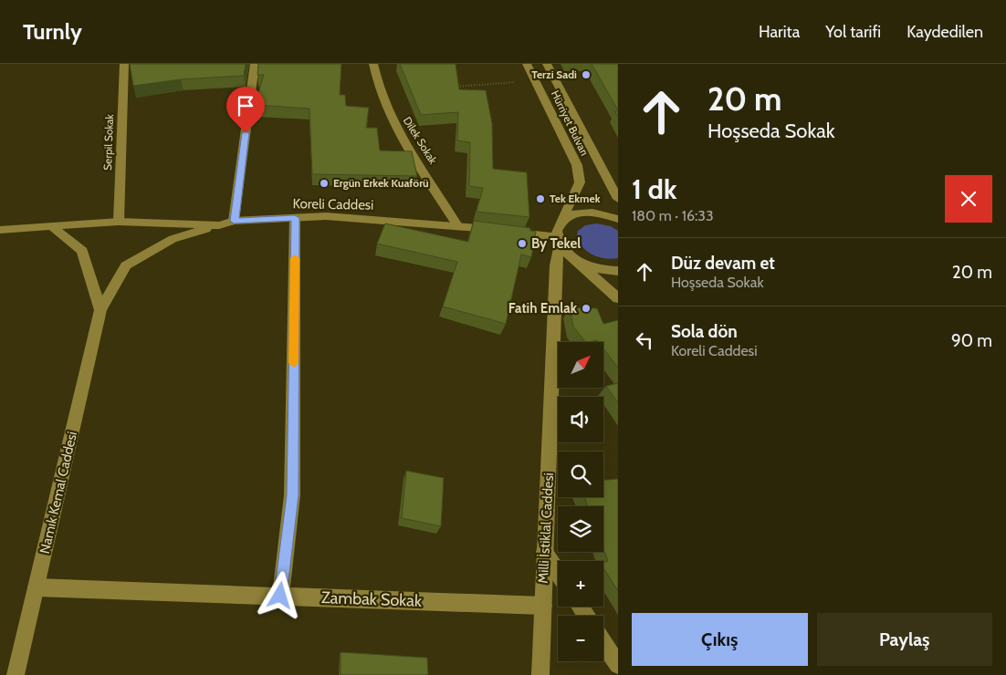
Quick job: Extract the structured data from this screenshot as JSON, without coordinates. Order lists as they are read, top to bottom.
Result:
{
  "streets": {
    "street": [
      "Hürriyet Bulvarı",
      "Dilek Sokak",
      "Serpil Sokak",
      "Koreli Caddesi",
      "Namık Kemal Caddesi",
      "Milli İstiklal Caddesi",
      "Zambak Sokak"
    ]
  },
  "crossings": [
    ["Hürriyet Bulvarı", "Koreli Caddesi"],
    ["Hürriyet Bulvarı", "Milli İstiklal Caddesi"],
    ["Dilek Sokak", "Koreli Caddesi"],
    ["Serpil Sokak", "Koreli Caddesi"],
    ["Koreli Caddesi", "Milli İstiklal Caddesi"],
    ["Namık Kemal Caddesi", "Zambak Sokak"],
    ["Milli İstiklal Caddesi", "Zambak Sokak"]
  ],
  "places": [
    "Terzi Sadi",
    "Ergün Erkek Kuaförü",
    "Tek Ekmek",
    "By Tekel",
    "Fatih Emlak"
  ],
  "north": "top right",
  "page": {
    "header": "Turnly",
    "nav": ["Harita", "Yol tarifi", "Kaydedilen"],
    "turn": ["20 m", "Hoşseda Sokak"],
    "heading": ["1 dk", "180 m · 16:33"],
    "list": [
      {
        "name": "Düz devam et",
        "note": "Hoşseda Sokak",
        "value": "20 m"
      },
      {
        "name": "Sola dön",
        "note": "Koreli Caddesi",
        "value": "90 m"
      }
    ],
    "map_buttons": ["+", "−"],
    "buttons": ["Çıkış", "Paylaş"]
  }
}
